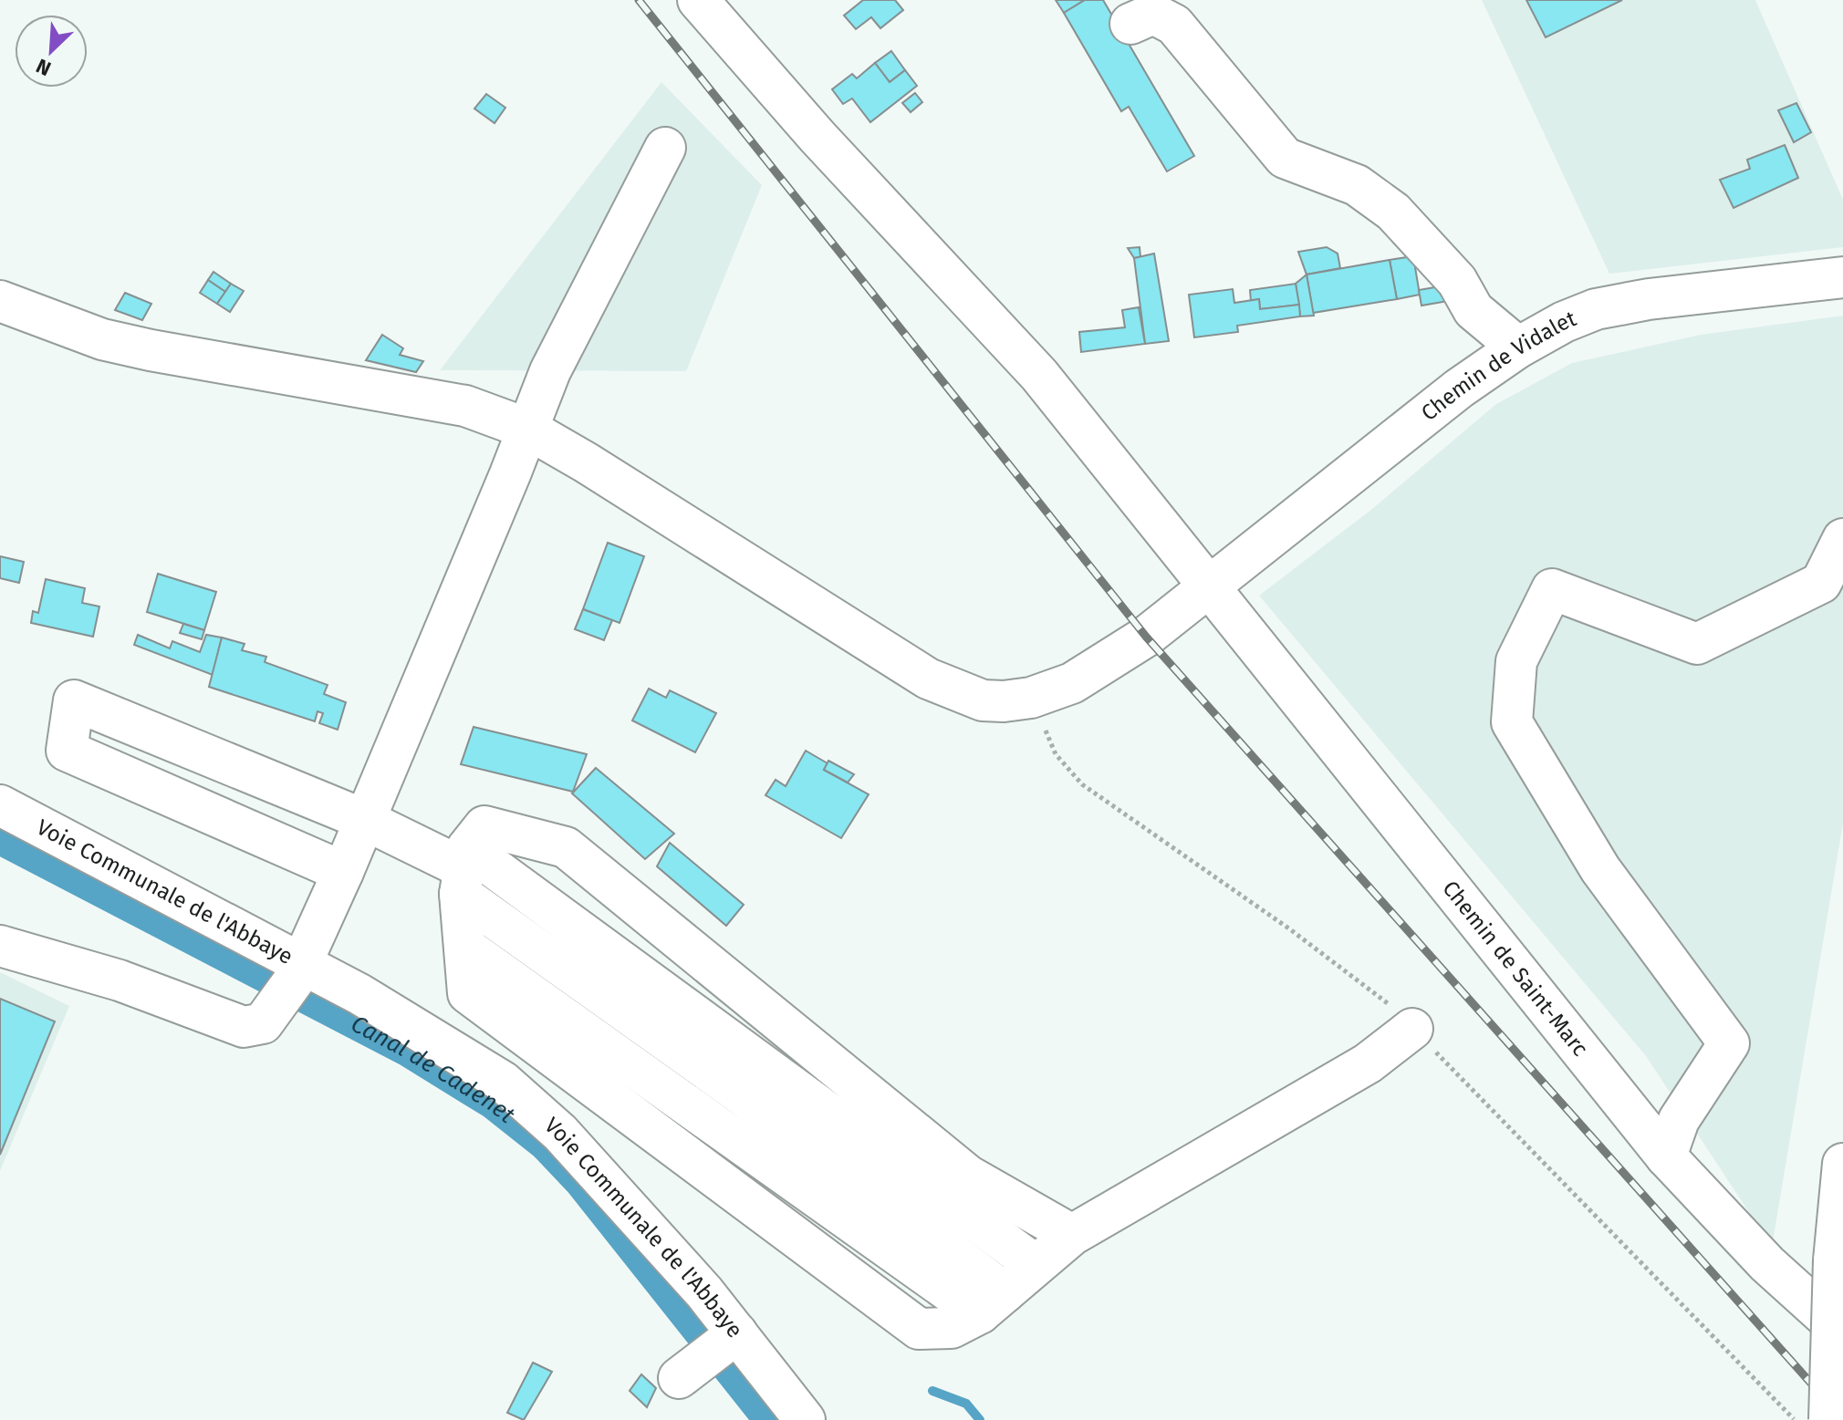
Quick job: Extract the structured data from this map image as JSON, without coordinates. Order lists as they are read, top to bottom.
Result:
{
  "streets": {
    "street": ["Chemin de Vidalet", "Voie Communale de l'Abbaye", "Chemin de Saint-Marc"]
  },
  "crossings": [
    ["Chemin de Vidalet", "Chemin de Saint-Marc"]
  ],
  "water": ["Canal de Cadenet"],
  "north": "bottom left"
}
